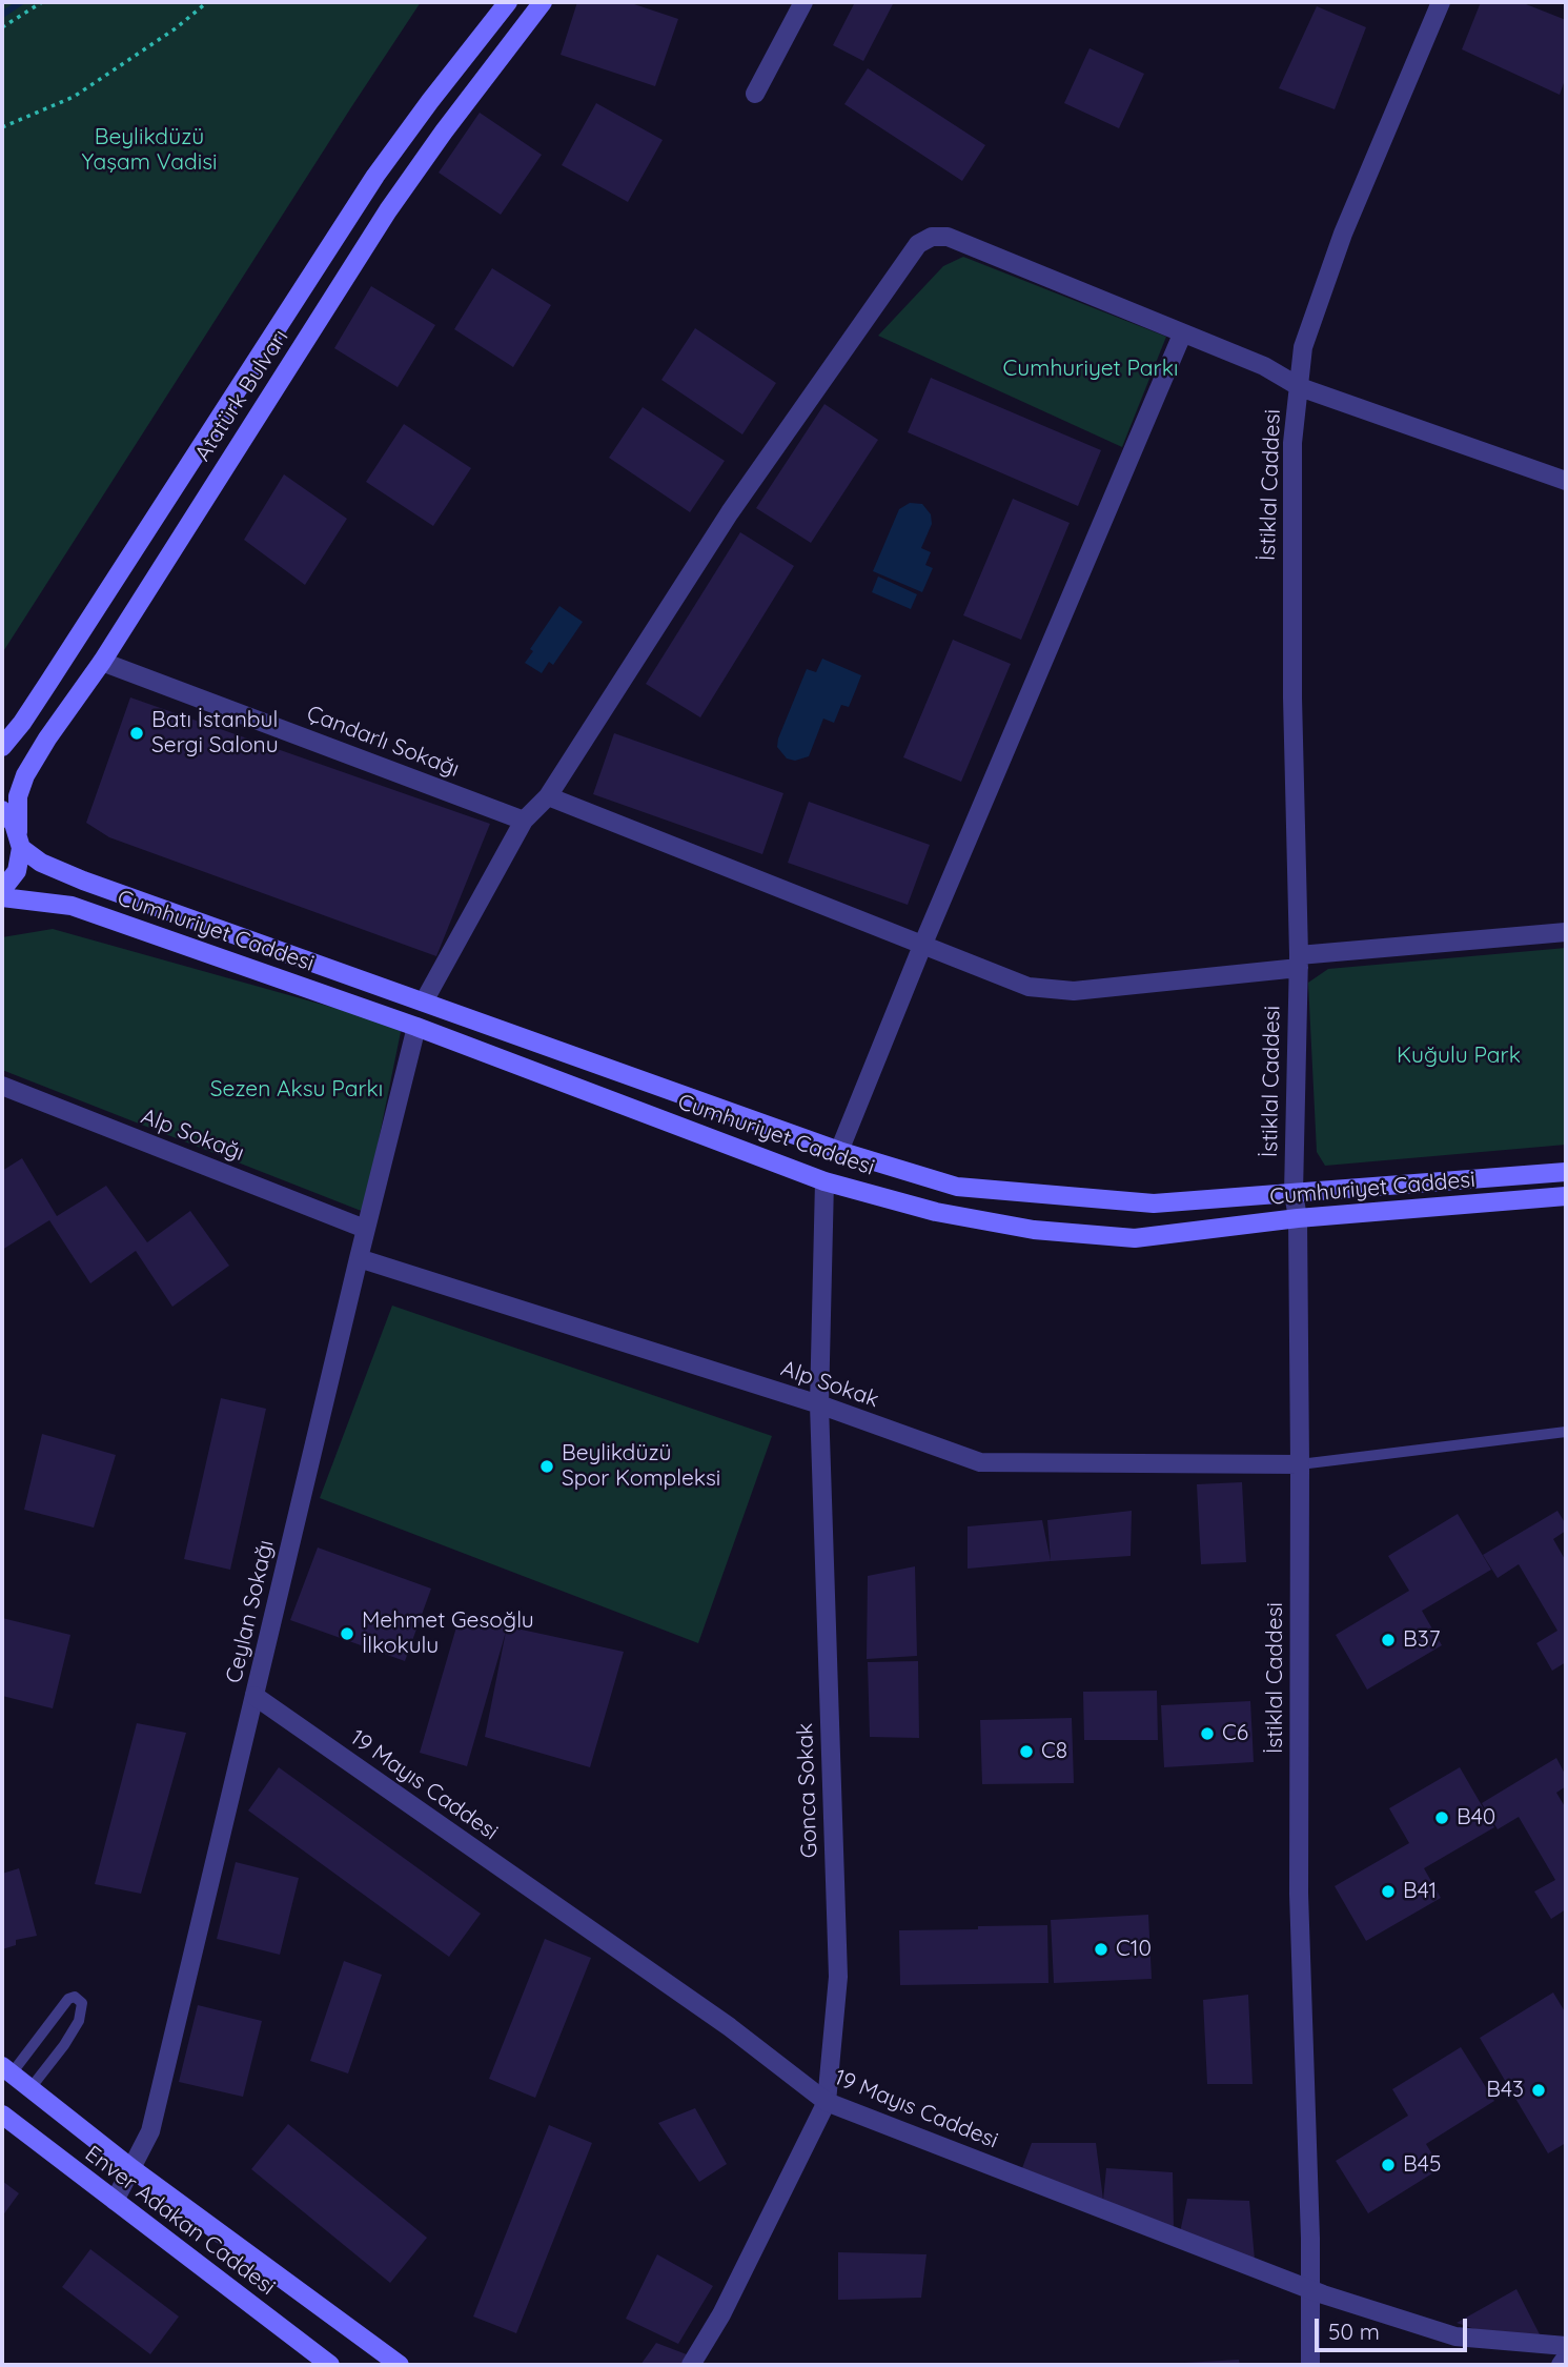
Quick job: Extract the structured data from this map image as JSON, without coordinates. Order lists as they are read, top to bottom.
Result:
{
  "streets": {
    "main road": ["Atatürk Bulvarı", "Cumhuriyet Caddesi", "Enver Adakan Caddesi"],
    "street": [
      "İstiklal Caddesi",
      "Çandarlı Sokağı",
      "Alp Sokağı",
      "Alp Sokak",
      "Ceylan Sokağı",
      "19 Mayıs Caddesi",
      "Gonca Sokak"
    ]
  },
  "crossings": [
    ["Atatürk Bulvarı", "Çandarlı Sokağı"],
    ["Atatürk Bulvarı", "Cumhuriyet Caddesi"],
    ["İstiklal Caddesi", "Cumhuriyet Caddesi"],
    ["İstiklal Caddesi", "Alp Sokak"],
    ["İstiklal Caddesi", "19 Mayıs Caddesi"],
    ["Cumhuriyet Caddesi", "Ceylan Sokağı"],
    ["Cumhuriyet Caddesi", "Gonca Sokak"],
    ["Alp Sokağı", "Ceylan Sokağı"],
    ["Alp Sokak", "Ceylan Sokağı"],
    ["Alp Sokak", "Gonca Sokak"],
    ["Ceylan Sokağı", "19 Mayıs Caddesi"],
    ["Ceylan Sokağı", "Enver Adakan Caddesi"],
    ["19 Mayıs Caddesi", "Gonca Sokak"]
  ],
  "parks": [
    "Beylikdüzü Yaşam Vadisi",
    "Cumhuriyet Parkı",
    "Kuğulu Park",
    "Sezen Aksu Parkı"
  ],
  "places": [
    "Batı İstanbul Sergi Salonu",
    "Beylikdüzü Spor Kompleksi",
    "Mehmet Gesoğlu İlkokulu",
    "B37",
    "C6",
    "C8",
    "B40",
    "B41",
    "C10",
    "B43",
    "B45"
  ],
  "scale_bar": "50 m"
}
